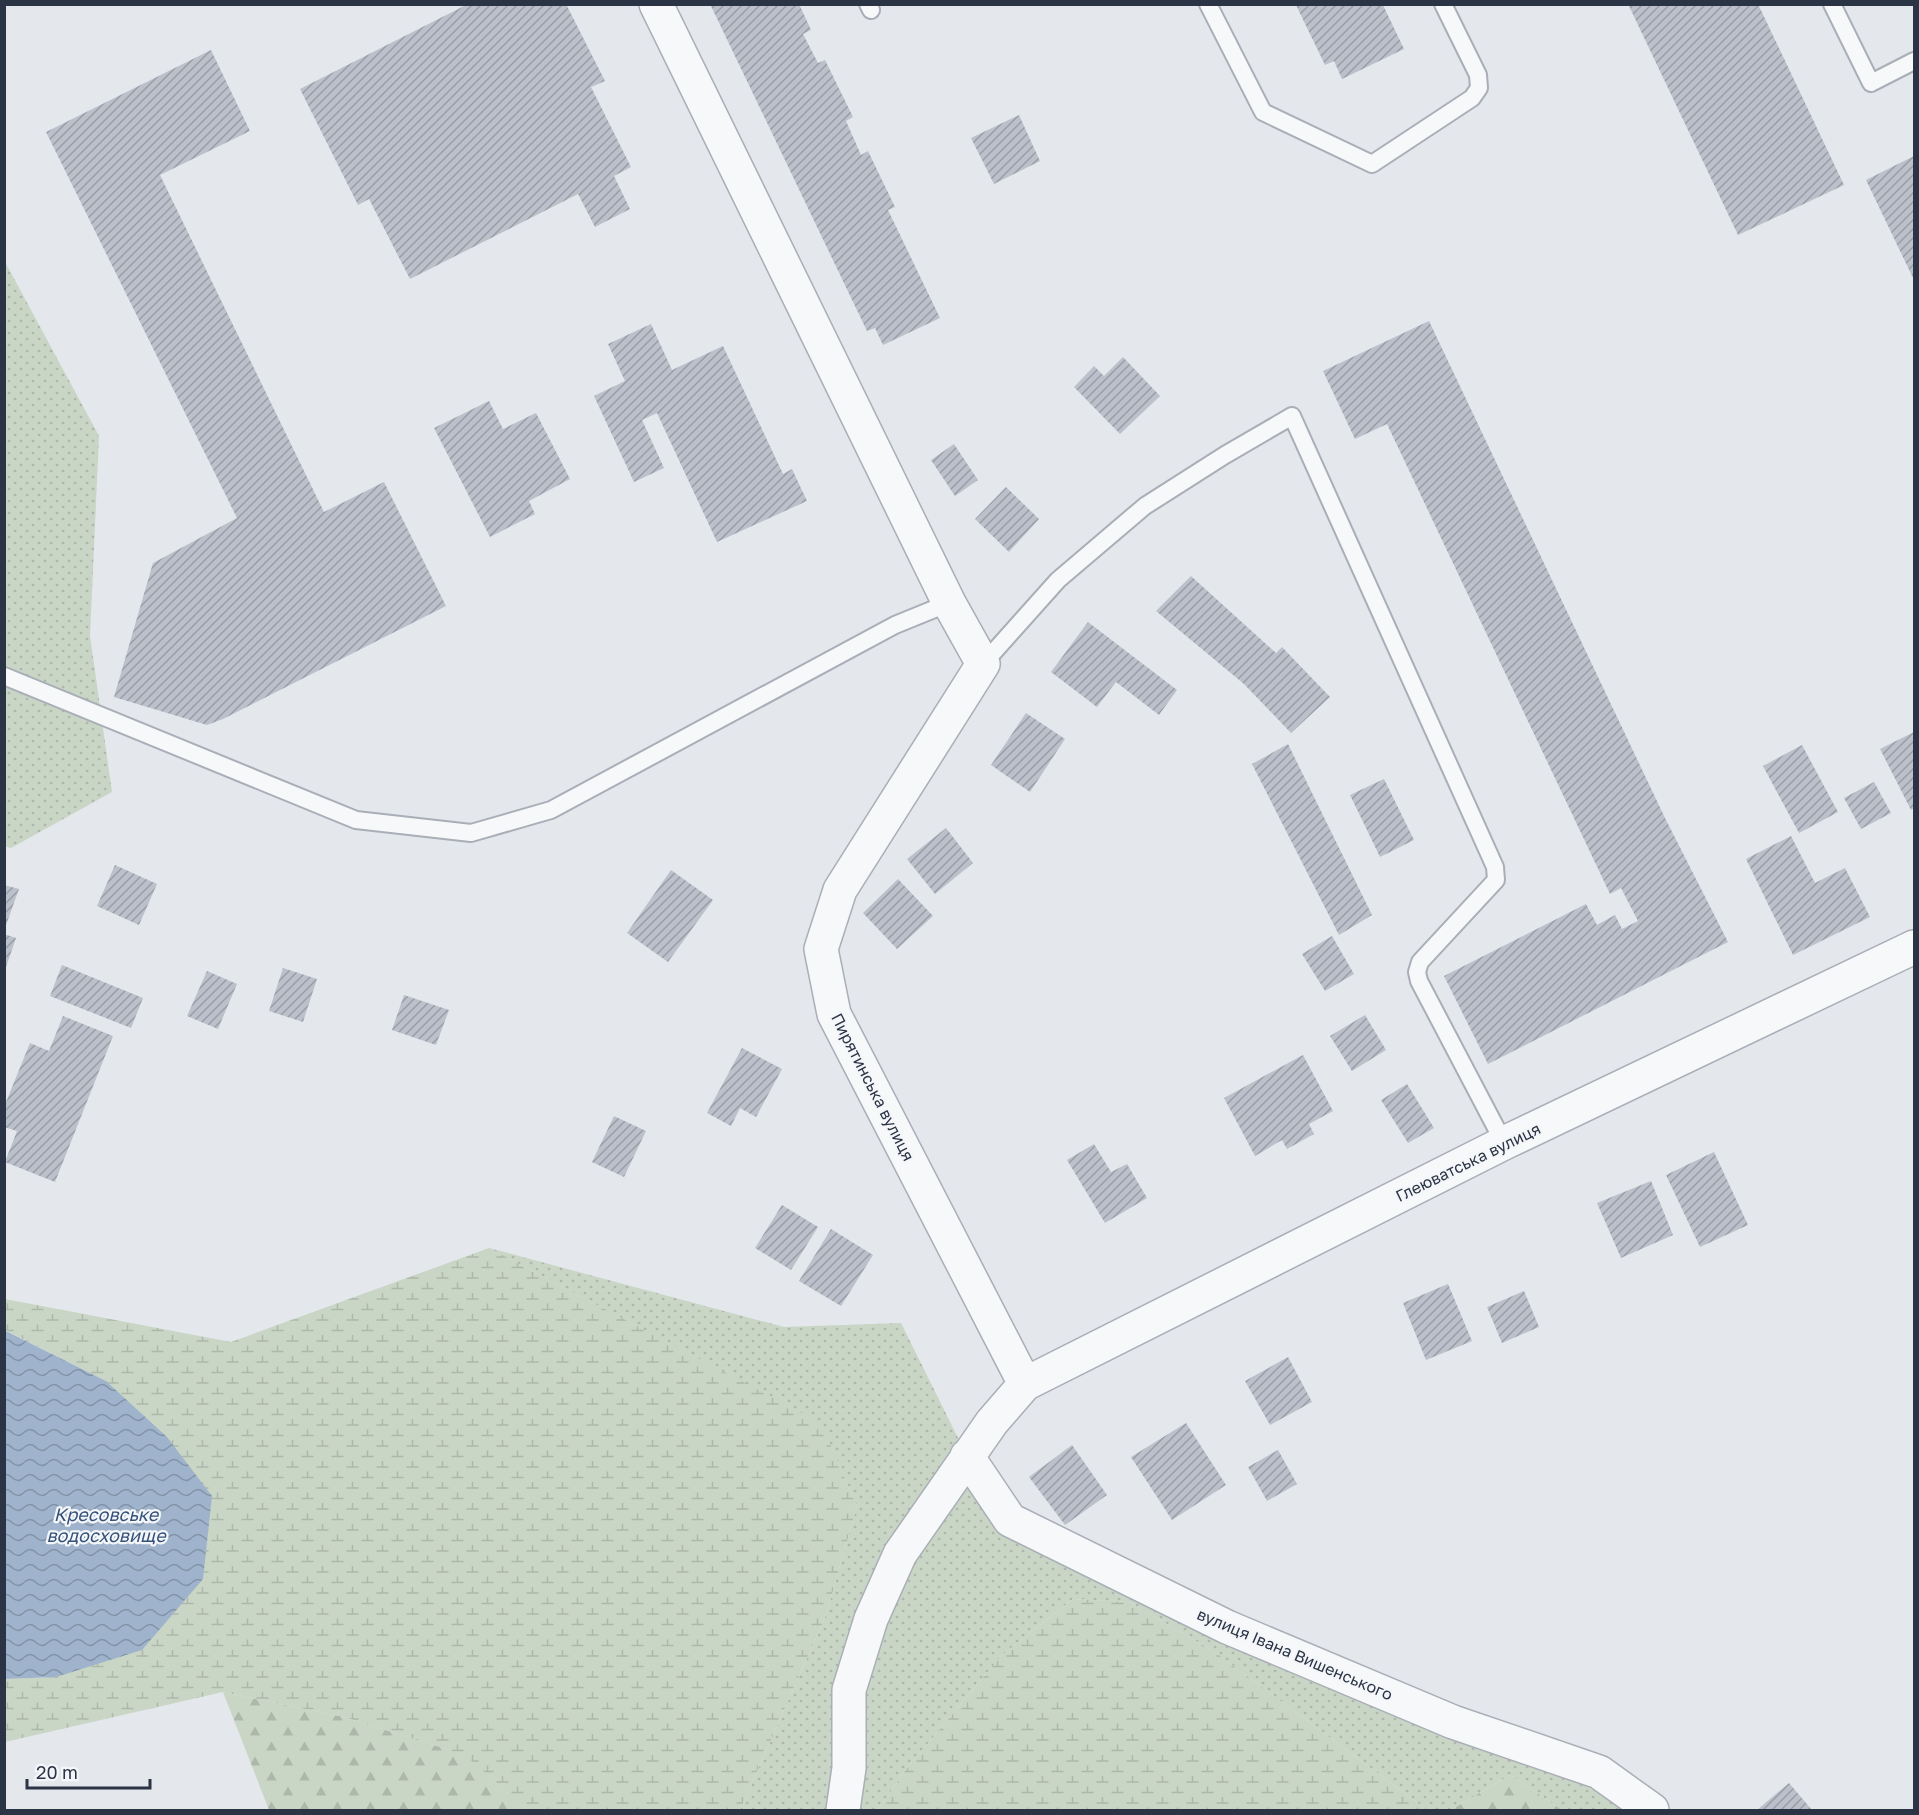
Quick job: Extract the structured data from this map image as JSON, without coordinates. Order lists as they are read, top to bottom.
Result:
{
  "streets": {
    "street": ["Пирятинська вулиця", "Глеюватська вулиця", "вулиця Івана Вишенського"]
  },
  "crossings": [
    ["Пирятинська вулиця", "Глеюватська вулиця"]
  ],
  "water": ["Кресовське водосховище"],
  "scale_bar": "20 m"
}
